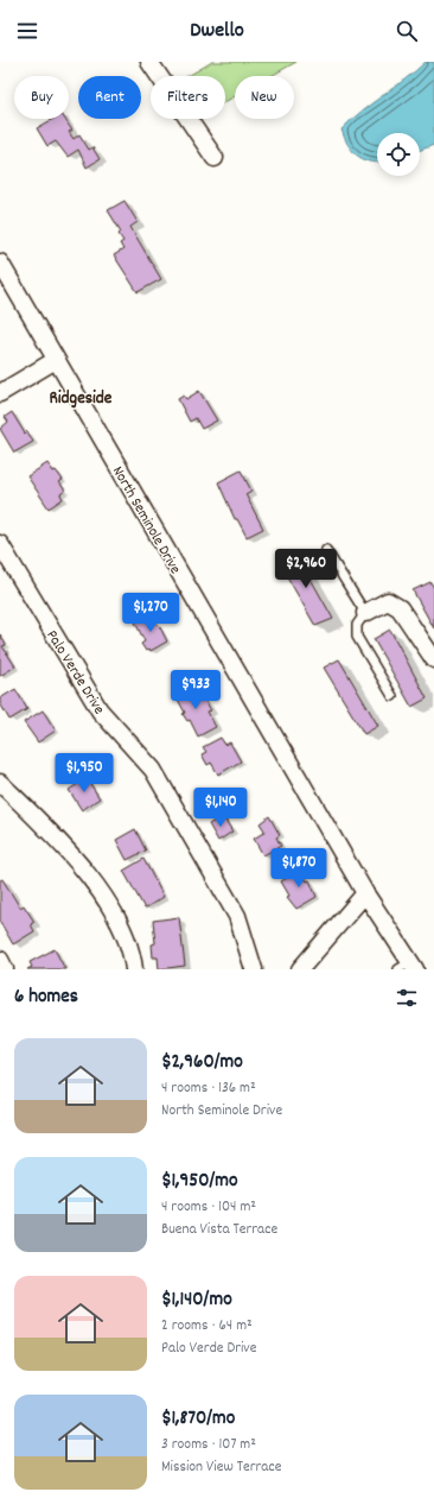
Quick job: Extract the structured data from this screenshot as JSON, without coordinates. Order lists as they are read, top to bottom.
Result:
{
  "streets": {
    "street": ["North Seminole Drive", "Palo Verde Drive"]
  },
  "districts": ["Ridgeside"],
  "page": {
    "header": "Dwello",
    "chip": [
      "Buy",
      "Rent",
      "Filters",
      "New"
    ],
    "price": [
      "$2,960",
      "$1,270",
      "$933",
      "$1,950",
      "$1,140",
      "$1,870"
    ],
    "heading": "6 homes",
    "list": [
      {
        "name": "$2,960/mo",
        "note": "4 rooms · 136 m² · North Seminole Drive"
      },
      {
        "name": "$1,950/mo",
        "note": "4 rooms · 104 m² · Buena Vista Terrace"
      },
      {
        "name": "$1,140/mo",
        "note": "2 rooms · 64 m² · Palo Verde Drive"
      },
      {
        "name": "$1,870/mo",
        "note": "3 rooms · 107 m² · Mission View Terrace"
      }
    ]
  }
}
